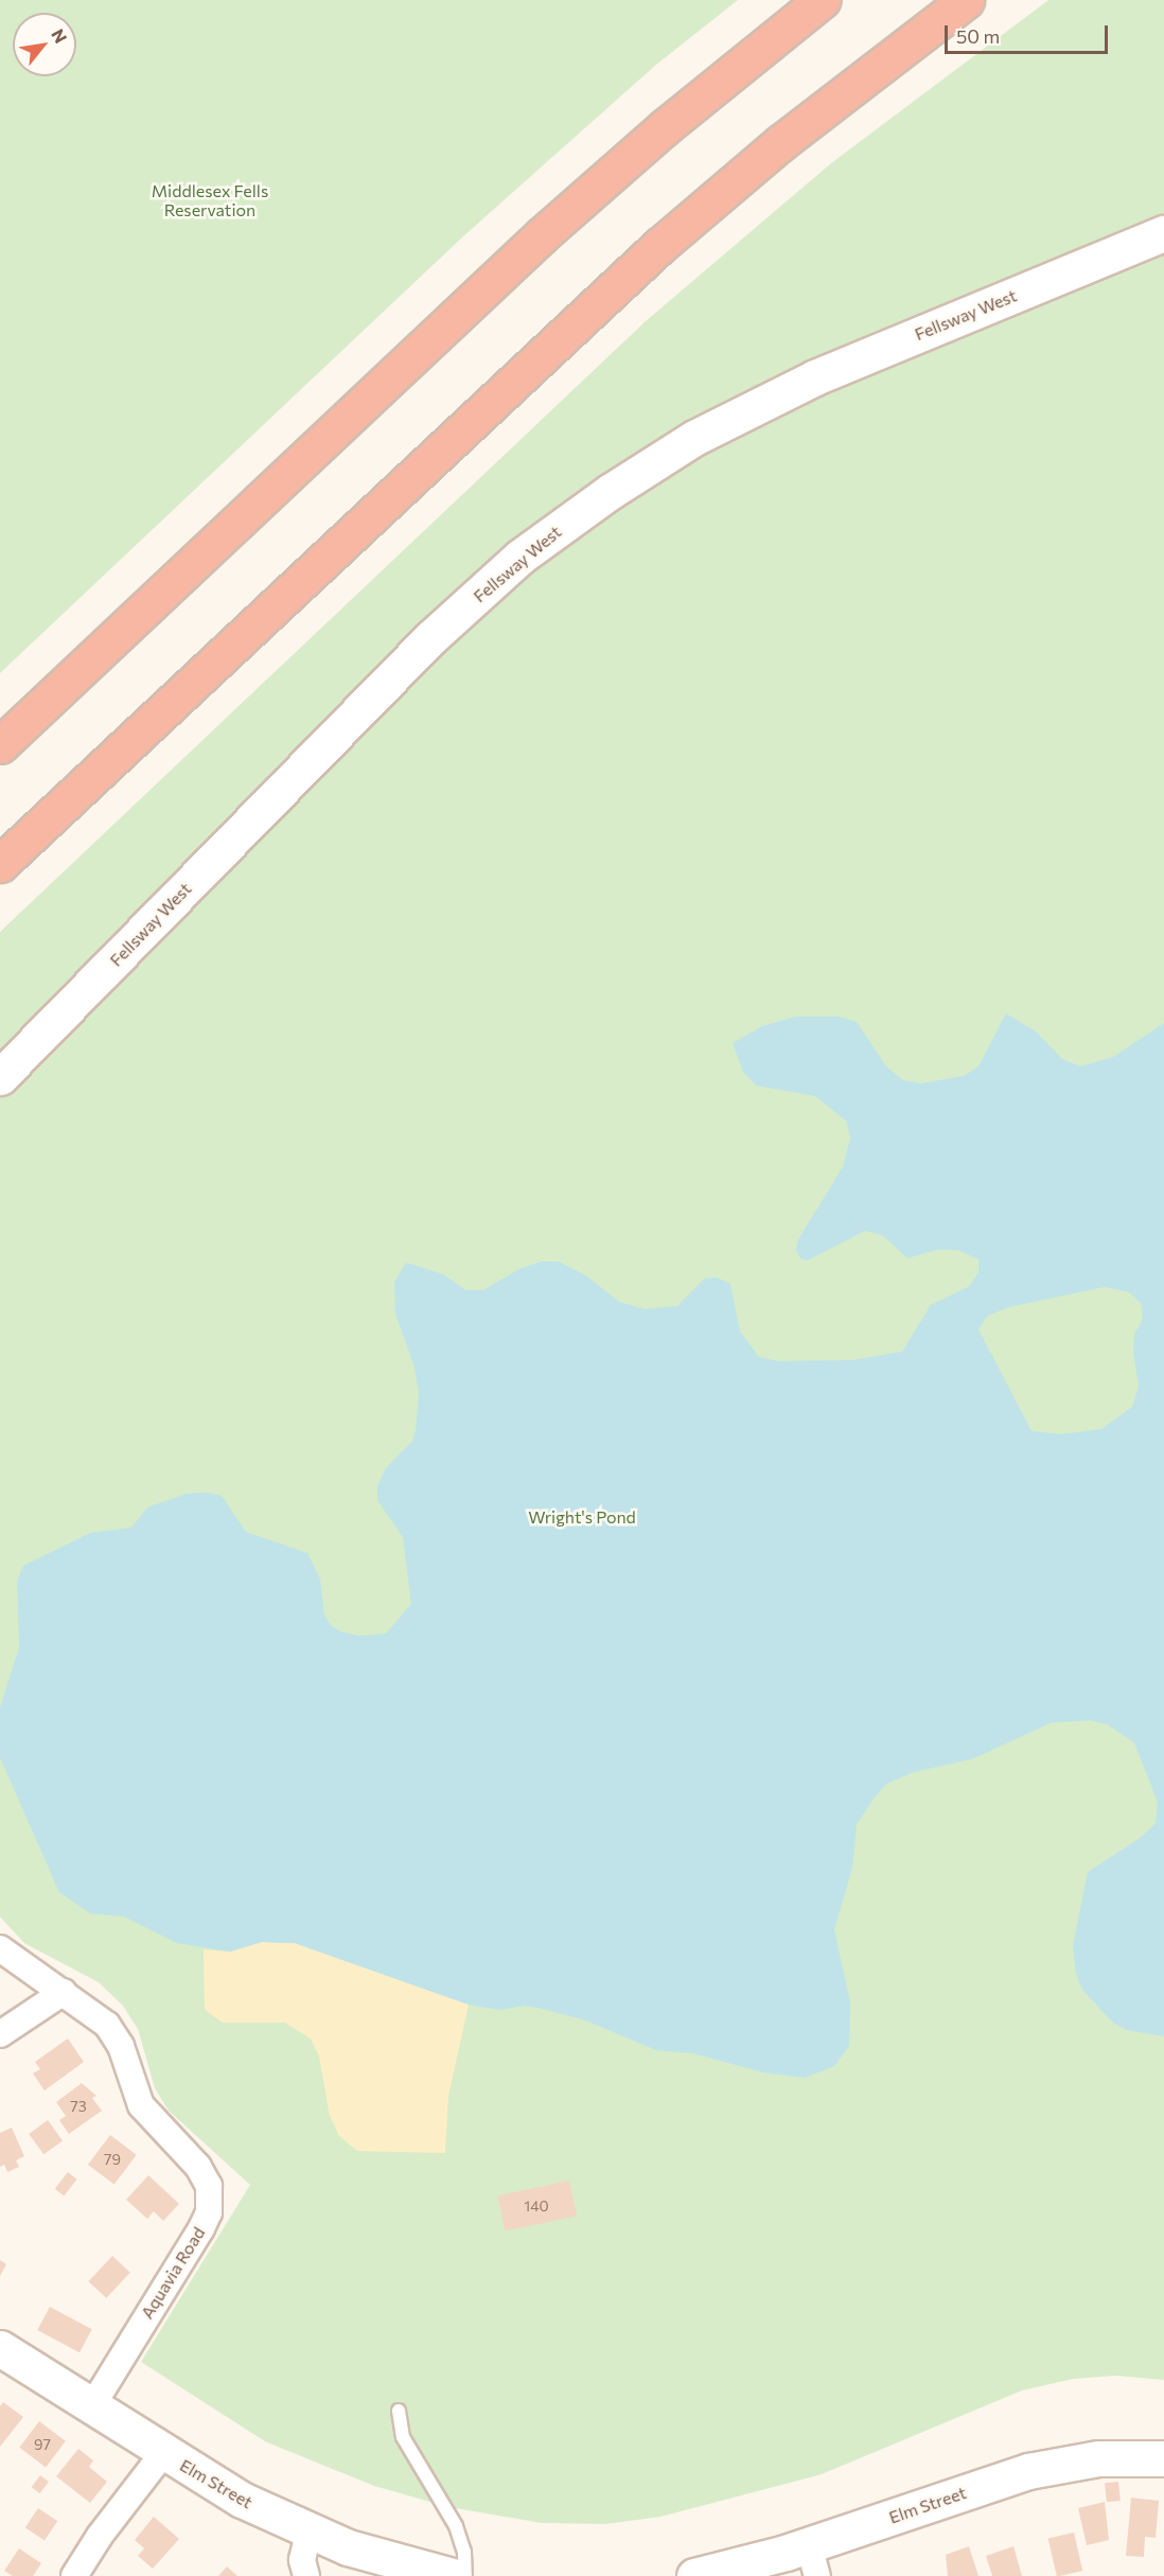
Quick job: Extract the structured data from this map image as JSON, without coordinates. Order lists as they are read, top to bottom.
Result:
{
  "streets": {
    "main road": ["Fellsway West", "Elm Street"],
    "street": ["Aquavia Road"]
  },
  "crossings": [
    ["Aquavia Road", "Elm Street"]
  ],
  "parks": ["Middlesex Fells Reservation", "Wright's Pond"],
  "house_numbers": [
    "73",
    "79",
    "140",
    "97"
  ],
  "scale_bar": "50 m",
  "north": "top right"
}
